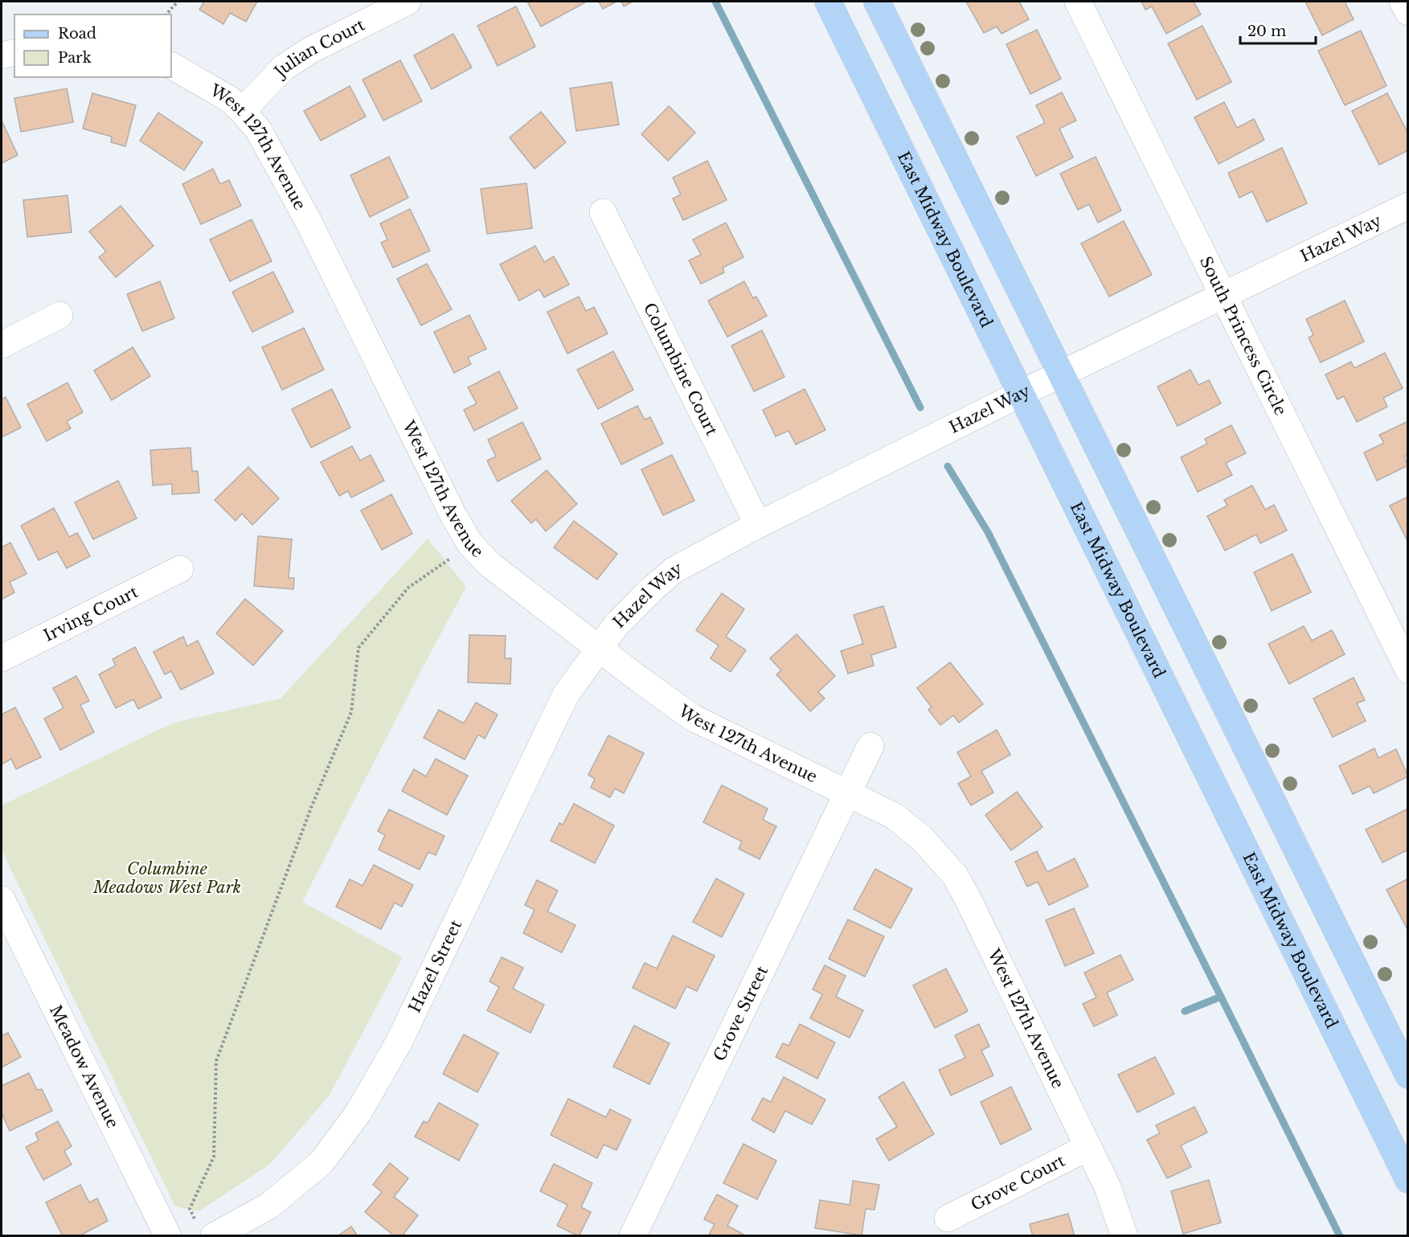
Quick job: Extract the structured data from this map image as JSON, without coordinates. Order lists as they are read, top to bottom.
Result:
{
  "streets": {
    "main road": ["East Midway Boulevard"],
    "street": [
      "Julian Court",
      "West 127th Avenue",
      "Hazel Way",
      "South Princess Circle",
      "Columbine Court",
      "Irving Court",
      "Hazel Street",
      "Grove Street",
      "Meadow Avenue",
      "Grove Court"
    ]
  },
  "crossings": [
    ["Julian Court", "West 127th Avenue"],
    ["West 127th Avenue", "Hazel Way"],
    ["West 127th Avenue", "Hazel Street"],
    ["West 127th Avenue", "Grove Street"],
    ["West 127th Avenue", "Grove Court"],
    ["Hazel Way", "East Midway Boulevard"],
    ["Hazel Way", "South Princess Circle"],
    ["Hazel Way", "Columbine Court"],
    ["Hazel Way", "Hazel Street"]
  ],
  "parks": ["Columbine Meadows West Park"],
  "legend": ["Road", "Park"],
  "scale_bar": "20 m"
}
